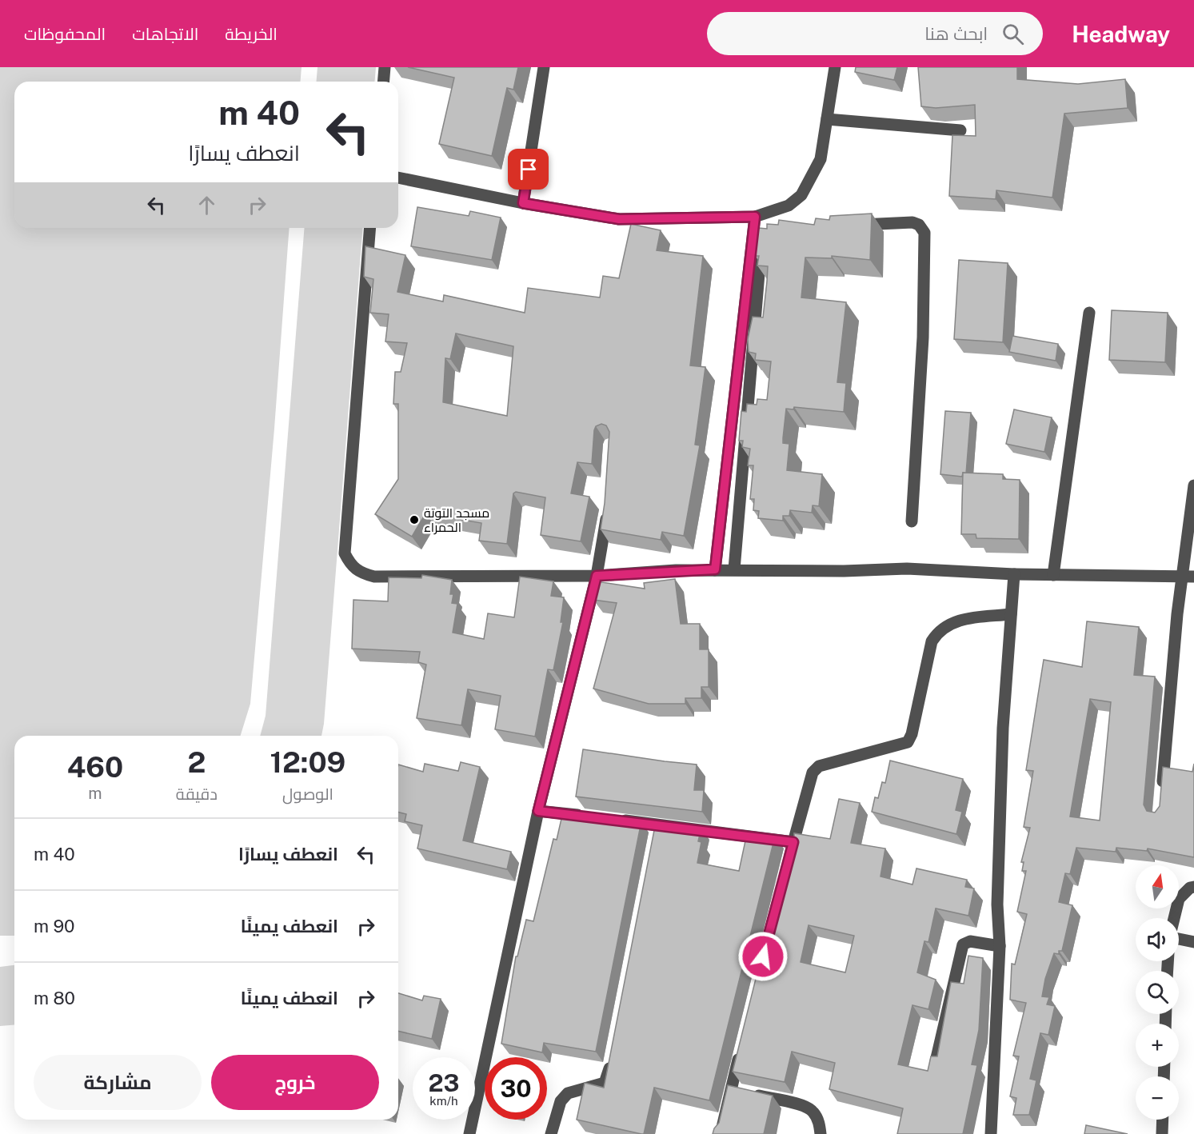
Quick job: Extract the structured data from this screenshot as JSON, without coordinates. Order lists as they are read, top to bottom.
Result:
{
  "places": ["مسجد التوتة الحمراء"],
  "north": "top",
  "page": {
    "header": "Headway",
    "search": "ابحث هنا",
    "nav": ["الخريطة", "الاتجاهات", "المحفوظات"],
    "turn": ["40 m", "انعطف يسارًا"],
    "eta": [
      "12:09",
      "الوصول",
      "2",
      "دقيقة",
      "460",
      "m"
    ],
    "list": [
      {
        "name": "انعطف يسارًا",
        "value": "40 m"
      },
      {
        "name": "انعطف يمينًا",
        "value": "90 m"
      },
      {
        "name": "انعطف يمينًا",
        "value": "80 m"
      }
    ],
    "map_buttons": ["+", "−"],
    "buttons": ["خروج", "مشاركة"],
    "speed": "23 km/h",
    "limit": "30"
  }
}
